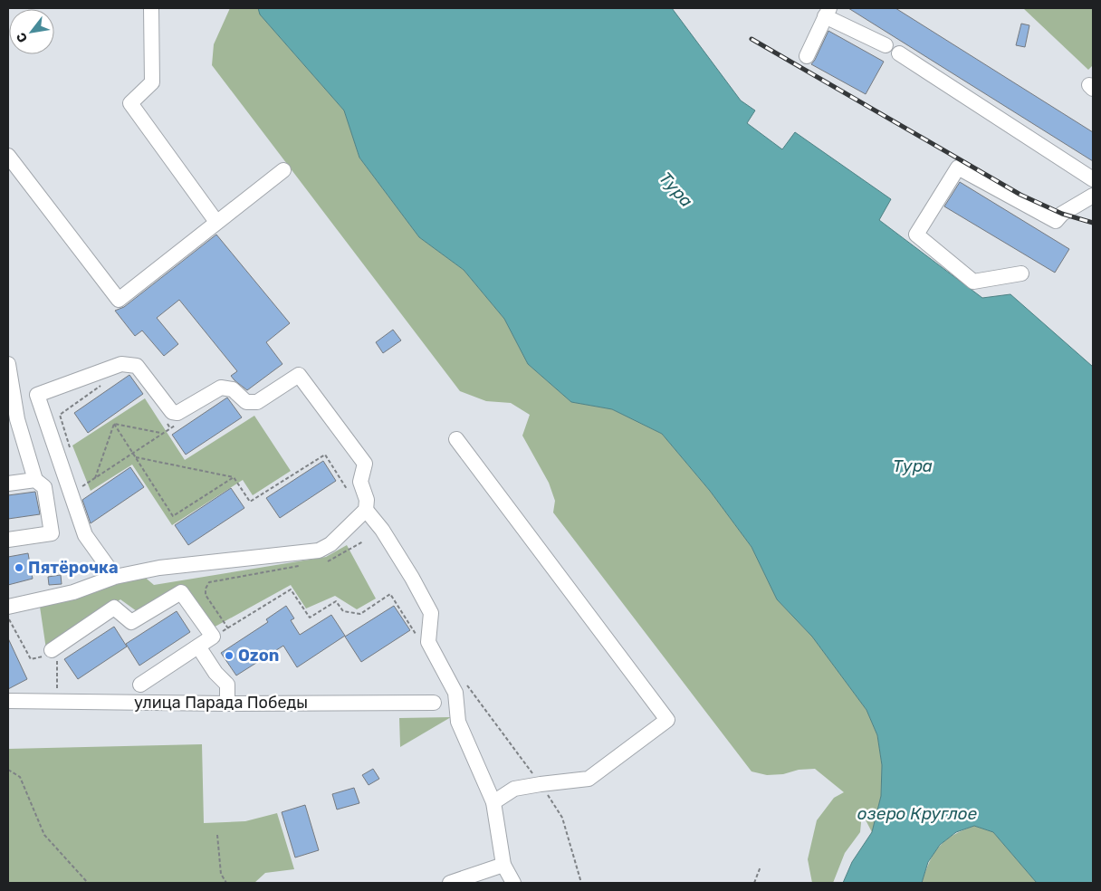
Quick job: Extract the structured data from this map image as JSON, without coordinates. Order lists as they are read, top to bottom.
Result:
{
  "streets": {
    "street": ["улица Парада Победы"]
  },
  "water": ["Тура", "озеро Круглое"],
  "places": ["Пятёрочка", "Ozon"],
  "north": "bottom left"
}
